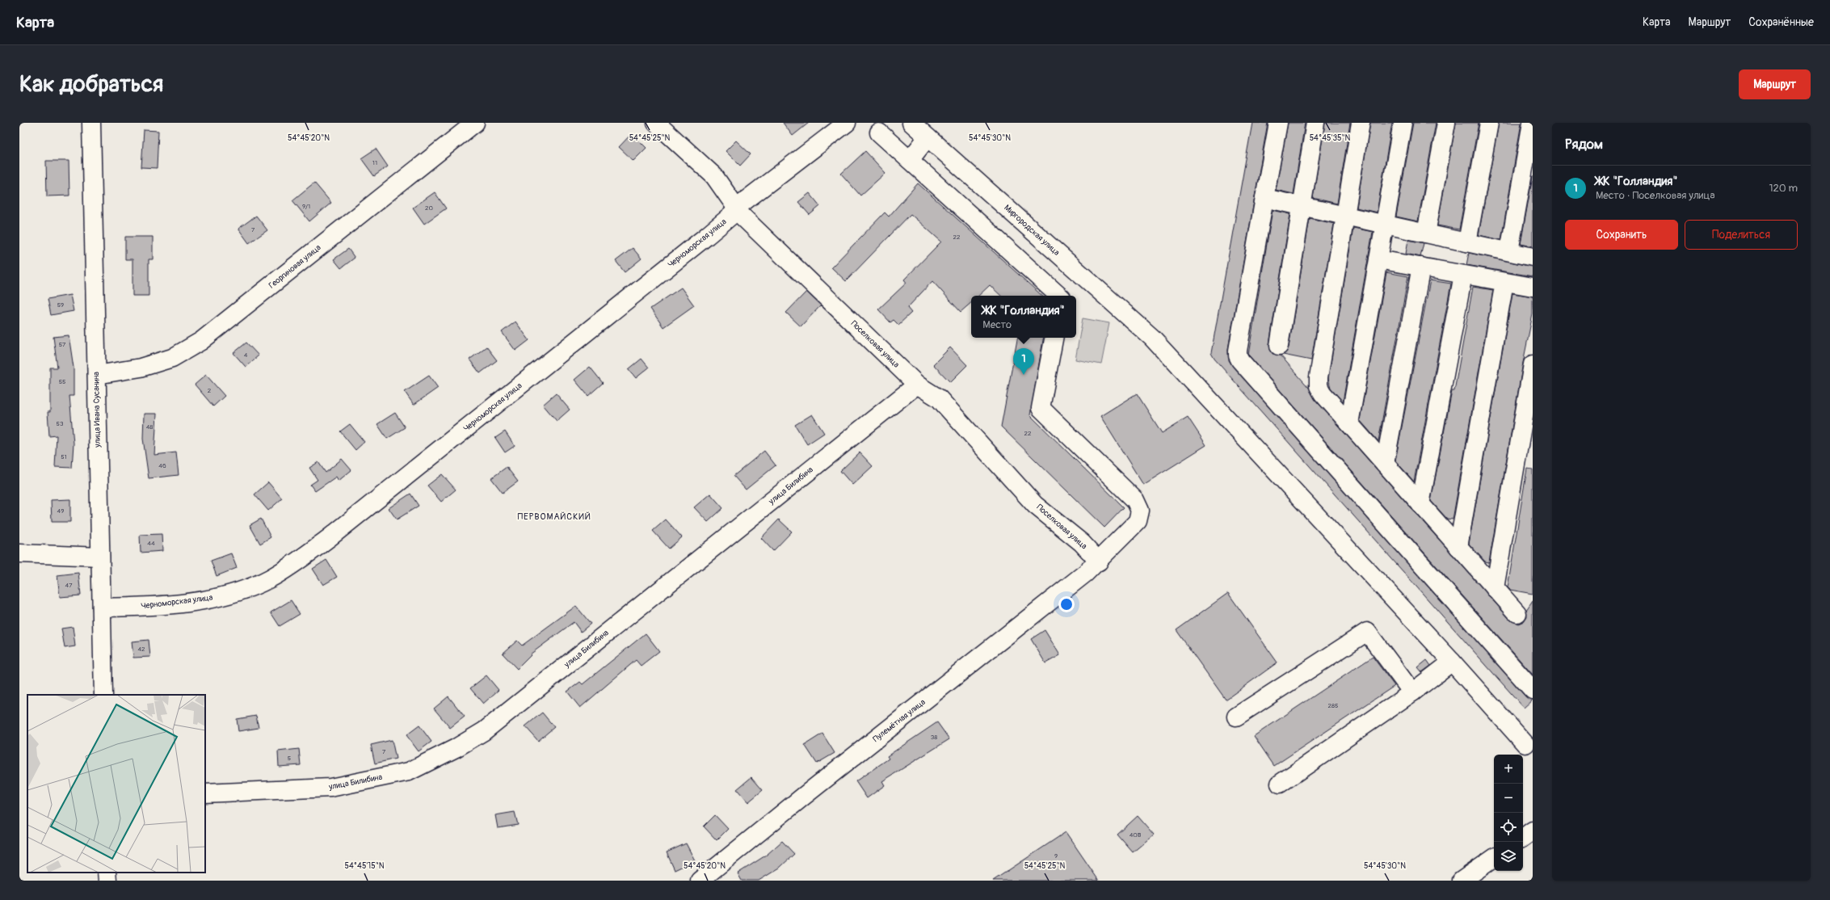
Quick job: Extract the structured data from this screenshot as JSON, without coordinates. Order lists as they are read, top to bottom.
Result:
{
  "streets": {
    "street": [
      "Миргородская улица",
      "Черноморская улица",
      "Георгиновая улица",
      "Поселковая улица",
      "улица Ивана Сусанина",
      "улица Билибина",
      "Пулемётная улица"
    ]
  },
  "crossings": [
    ["Черноморская улица", "Поселковая улица"],
    ["Черноморская улица", "улица Ивана Сусанина"],
    ["Георгиновая улица", "улица Ивана Сусанина"],
    ["Поселковая улица", "улица Билибина"],
    ["Поселковая улица", "Пулемётная улица"]
  ],
  "districts": ["ПЕРВОМАЙСКИЙ"],
  "house_numbers": [
    "11",
    "9/1",
    "20",
    "7",
    "22",
    "59",
    "57",
    "4",
    "55",
    "2",
    "53",
    "48",
    "22",
    "51",
    "46",
    "49",
    "44",
    "47",
    "42",
    "285",
    "38",
    "7",
    "5",
    "40В",
    "9"
  ],
  "page": {
    "header": "Карта",
    "nav": ["Карта", "Маршрут", "Сохранённые"],
    "buttons": [
      "Маршрут",
      ["Сохранить", "Поделиться"]
    ],
    "title": "Как добраться",
    "heading": "Рядом",
    "list": [
      {
        "mark": "1",
        "name": "ЖК \"Голландия\"",
        "note": "Место · Поселковая улица",
        "value": "120 m"
      }
    ],
    "popup": ["ЖК \"Голландия\"", "Место"],
    "pins": "1",
    "map_buttons": ["+", "−"]
  },
  "coordinates": [
    "54°45'20\"N",
    "54°45'25\"N",
    "54°45'30\"N",
    "54°45'35\"N",
    "54°45'15\"N"
  ]
}
